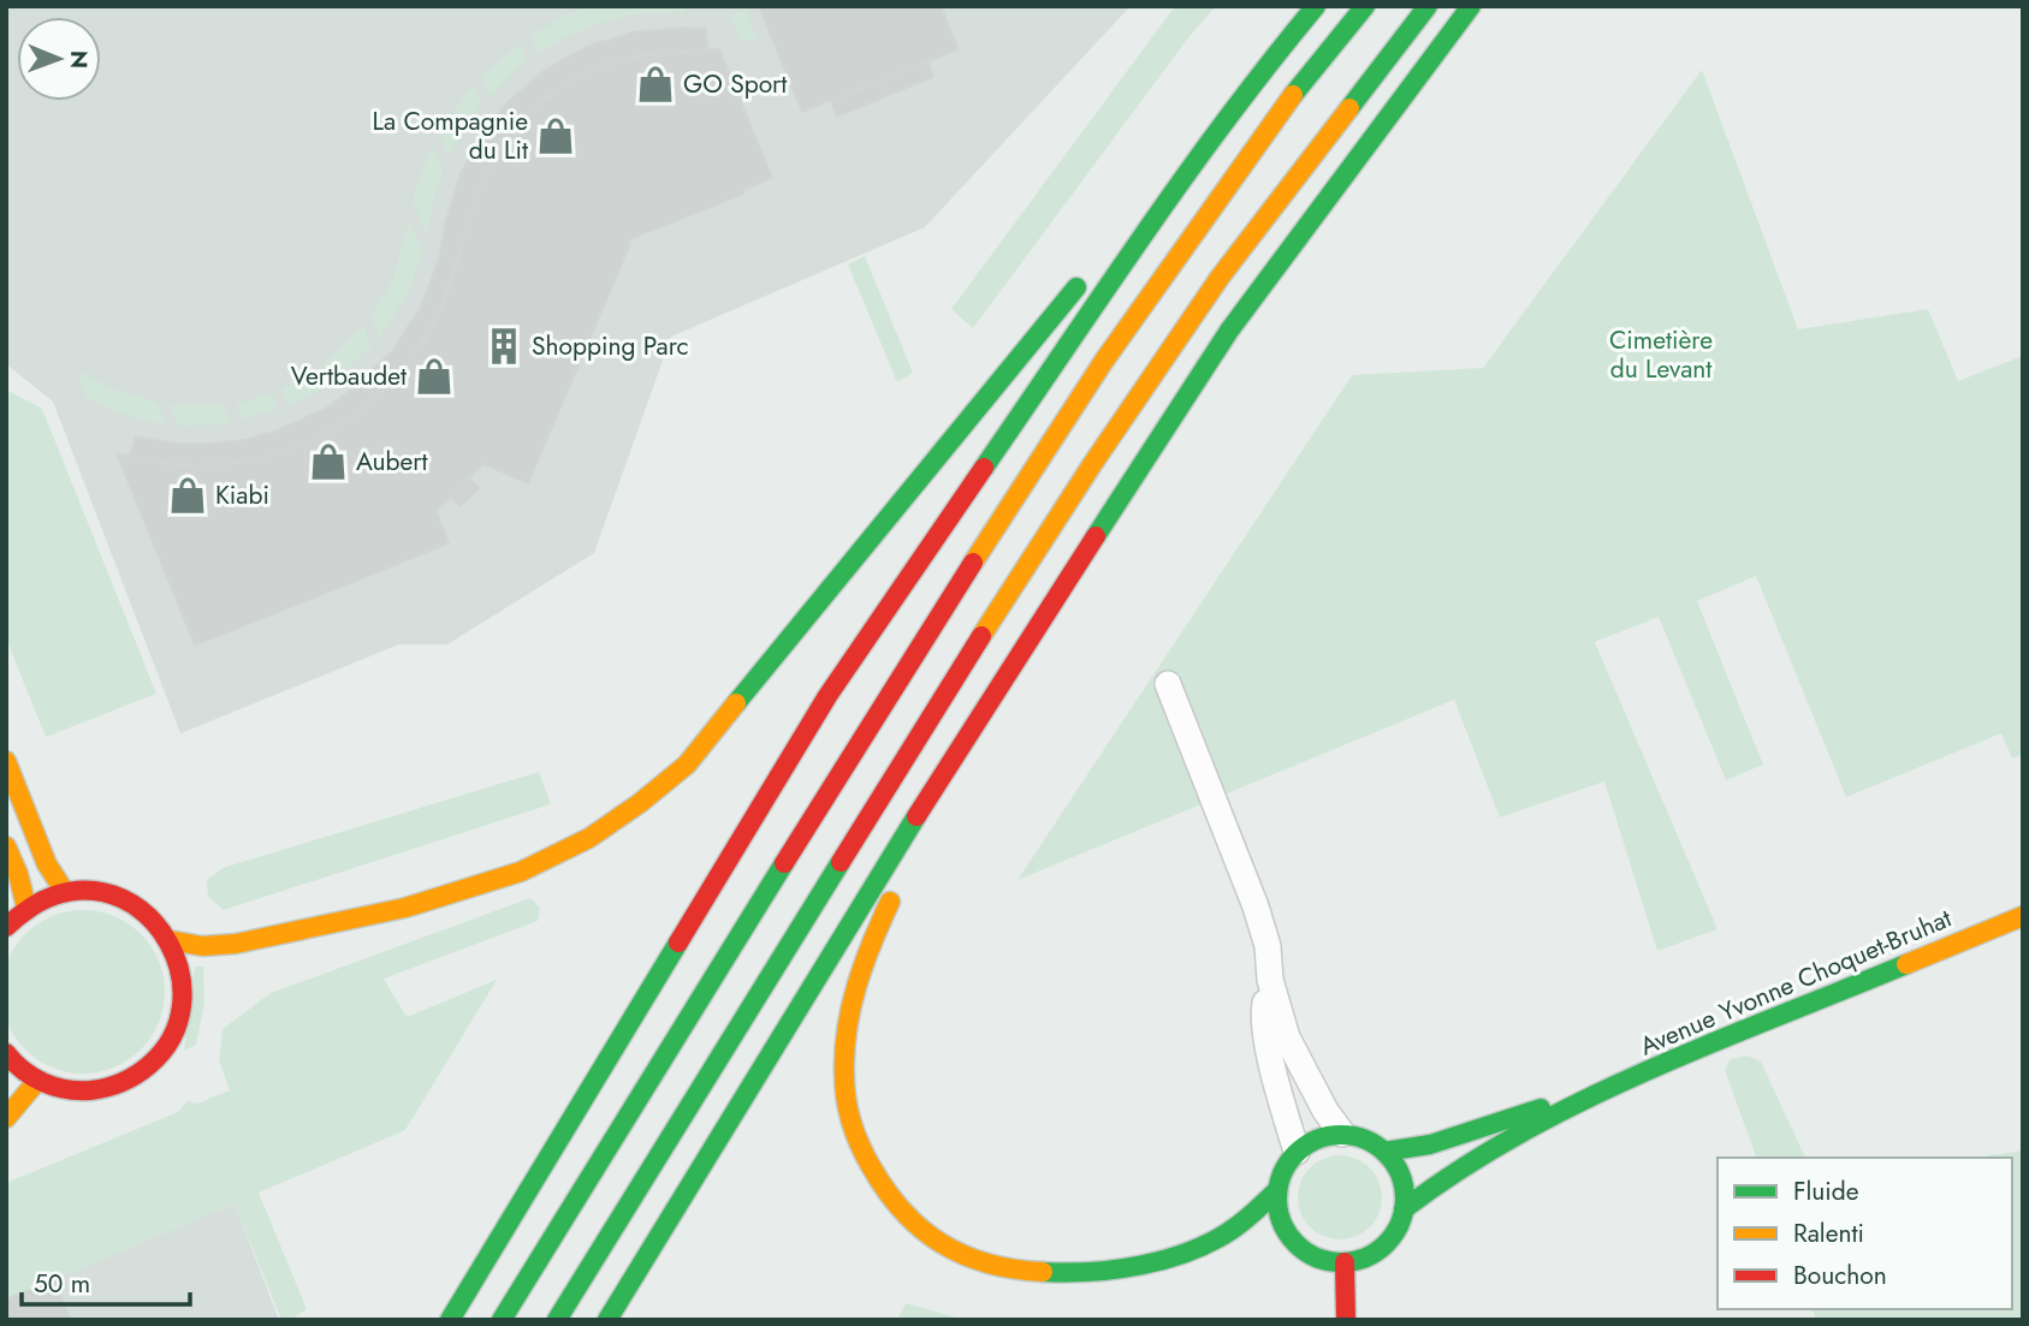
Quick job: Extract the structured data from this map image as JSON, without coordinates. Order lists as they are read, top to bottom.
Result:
{
  "streets": {
    "main road": ["Avenue Yvonne Choquet-Bruhat"]
  },
  "parks": ["Cimetière du Levant"],
  "places": {
    "shop": [
      "GO Sport",
      "La Compagnie du Lit",
      "Vertbaudet",
      "Aubert",
      "Kiabi"
    ],
    "building": ["Shopping Parc"]
  },
  "legend": ["Fluide", "Ralenti", "Bouchon"],
  "scale_bar": "50 m",
  "north": "right"
}
